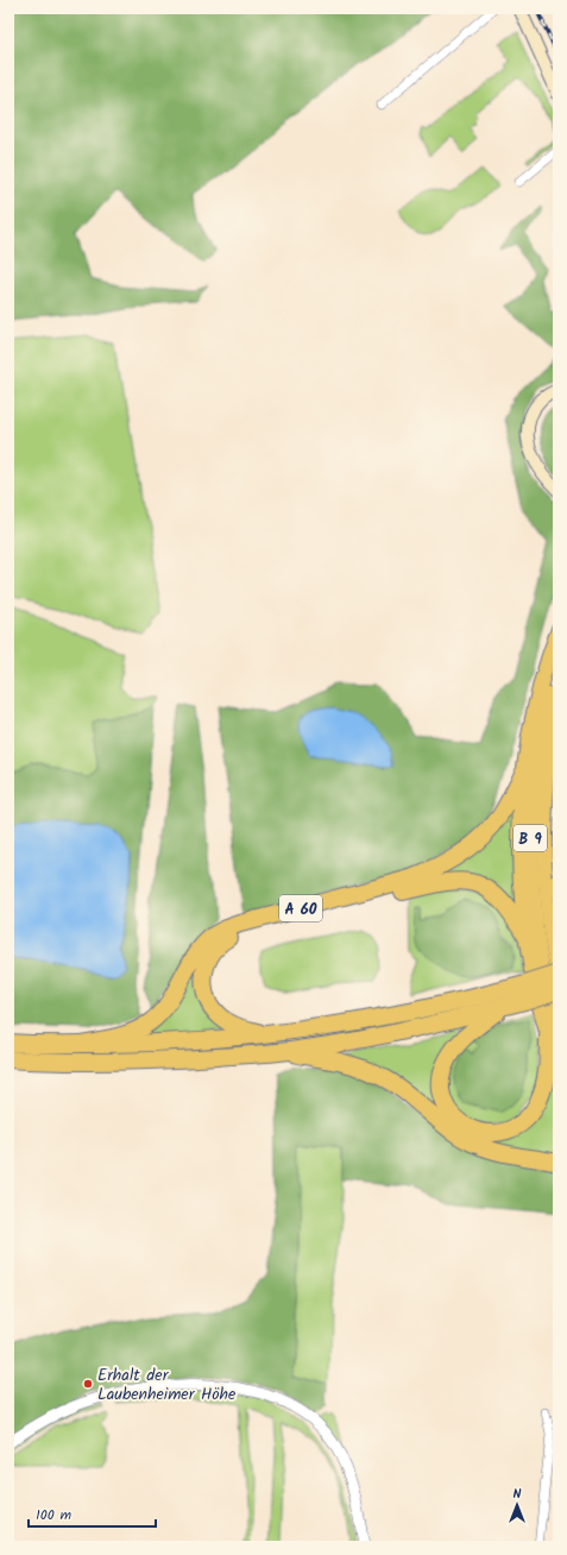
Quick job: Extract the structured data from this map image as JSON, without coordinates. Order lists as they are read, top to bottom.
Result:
{
  "streets": {
    "highway": ["B 9", "A 60"]
  },
  "crossings": [
    ["B 9", "A 60"]
  ],
  "places": ["Erhalt der Laubenheimer Höhe"],
  "scale_bar": "100 m",
  "north": "top"
}
